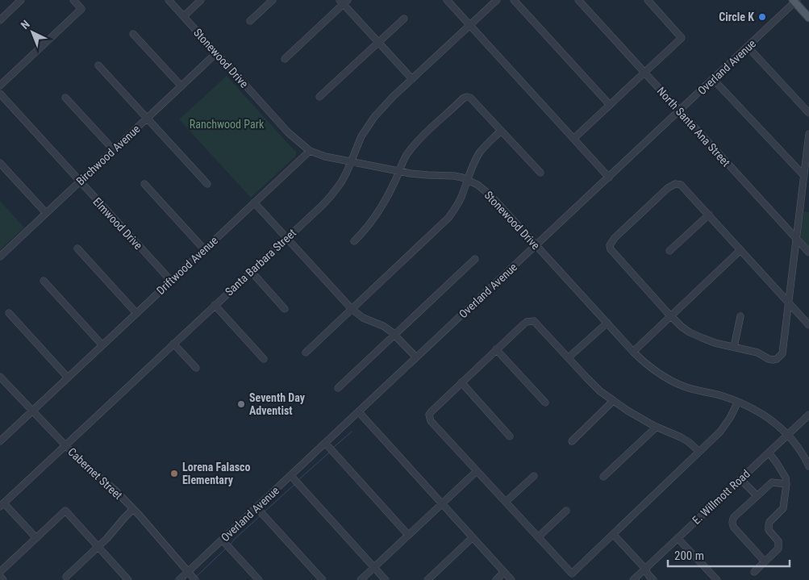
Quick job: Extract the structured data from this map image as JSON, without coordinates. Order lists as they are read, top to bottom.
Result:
{
  "streets": {
    "street": [
      "Stonewood Drive",
      "Overland Avenue",
      "North Santa Ana Street",
      "Birchwood Avenue",
      "Elmwood Drive",
      "Santa Barbara Street",
      "Driftwood Avenue",
      "Cabernet Street",
      "E. Willmott Road"
    ]
  },
  "crossings": [
    ["Stonewood Drive", "Overland Avenue"],
    ["Stonewood Drive", "Birchwood Avenue"],
    ["Stonewood Drive", "Santa Barbara Street"],
    ["Stonewood Drive", "Driftwood Avenue"],
    ["Stonewood Drive", "E. Willmott Road"],
    ["Overland Avenue", "North Santa Ana Street"],
    ["Overland Avenue", "Cabernet Street"],
    ["Birchwood Avenue", "Elmwood Drive"],
    ["Elmwood Drive", "Driftwood Avenue"],
    ["Santa Barbara Street", "Cabernet Street"],
    ["Driftwood Avenue", "Cabernet Street"]
  ],
  "parks": ["Ranchwood Park"],
  "places": ["Circle K", "Seventh Day Adventist", "Lorena Falasco Elementary"],
  "scale_bar": "200 m",
  "north": "top left"
}
